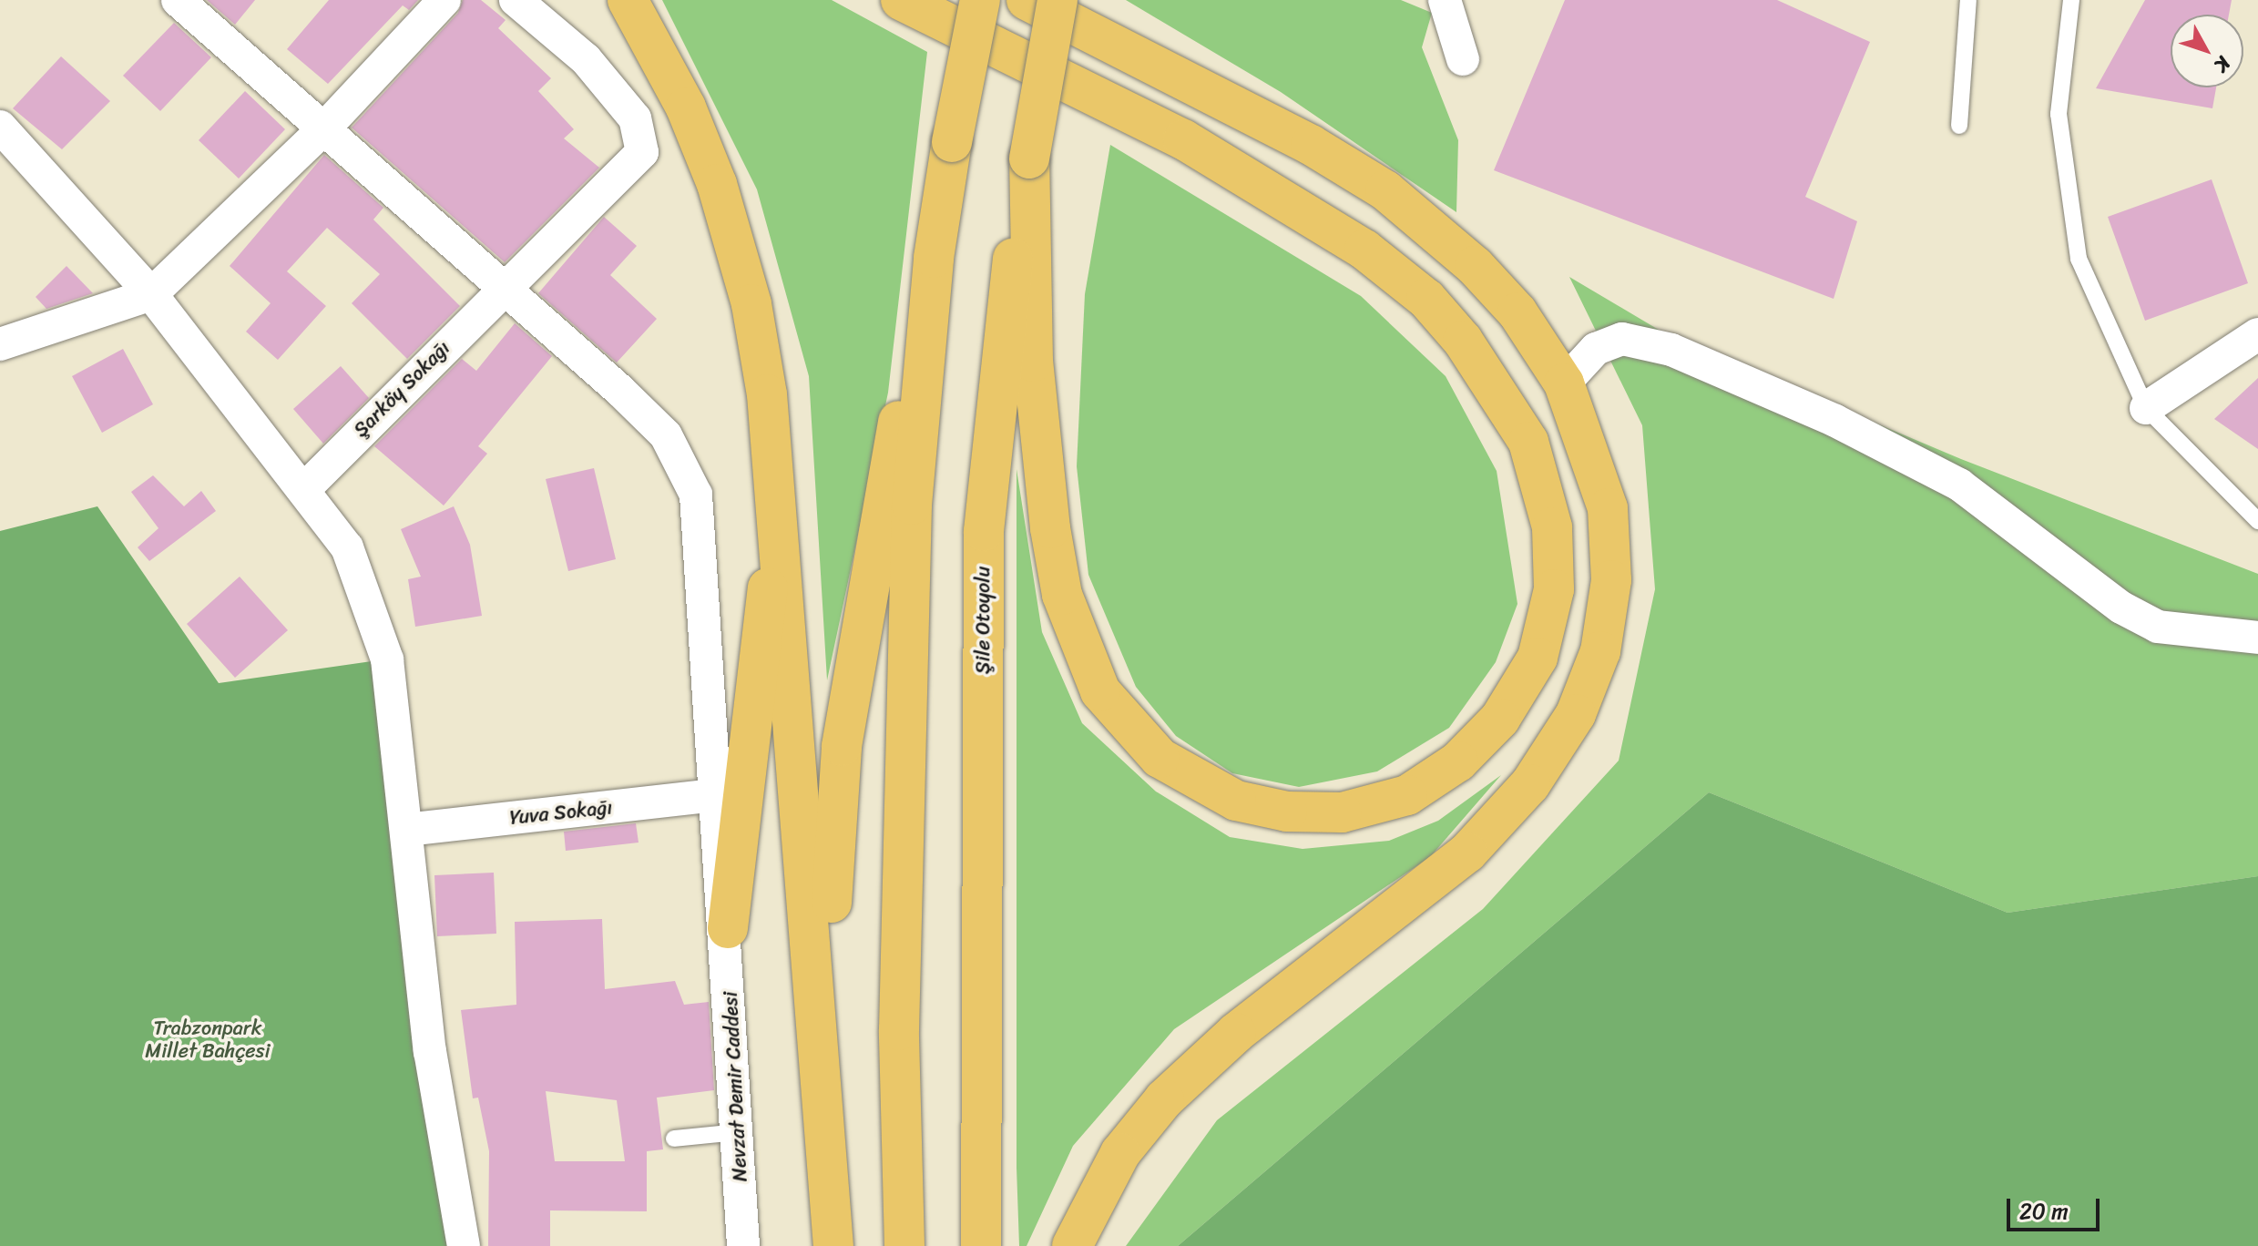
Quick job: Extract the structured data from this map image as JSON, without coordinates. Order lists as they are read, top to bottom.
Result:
{
  "streets": {
    "highway": ["Şile Otoyolu"],
    "street": ["Şarköy Sokağı", "Yuva Sokağı", "Nevzat Demir Caddesi"]
  },
  "crossings": [
    ["Şarköy Sokağı", "Nevzat Demir Caddesi"],
    ["Yuva Sokağı", "Nevzat Demir Caddesi"]
  ],
  "parks": ["Trabzonpark Millet Bahçesi"],
  "scale_bar": "20 m",
  "north": "bottom right"
}
